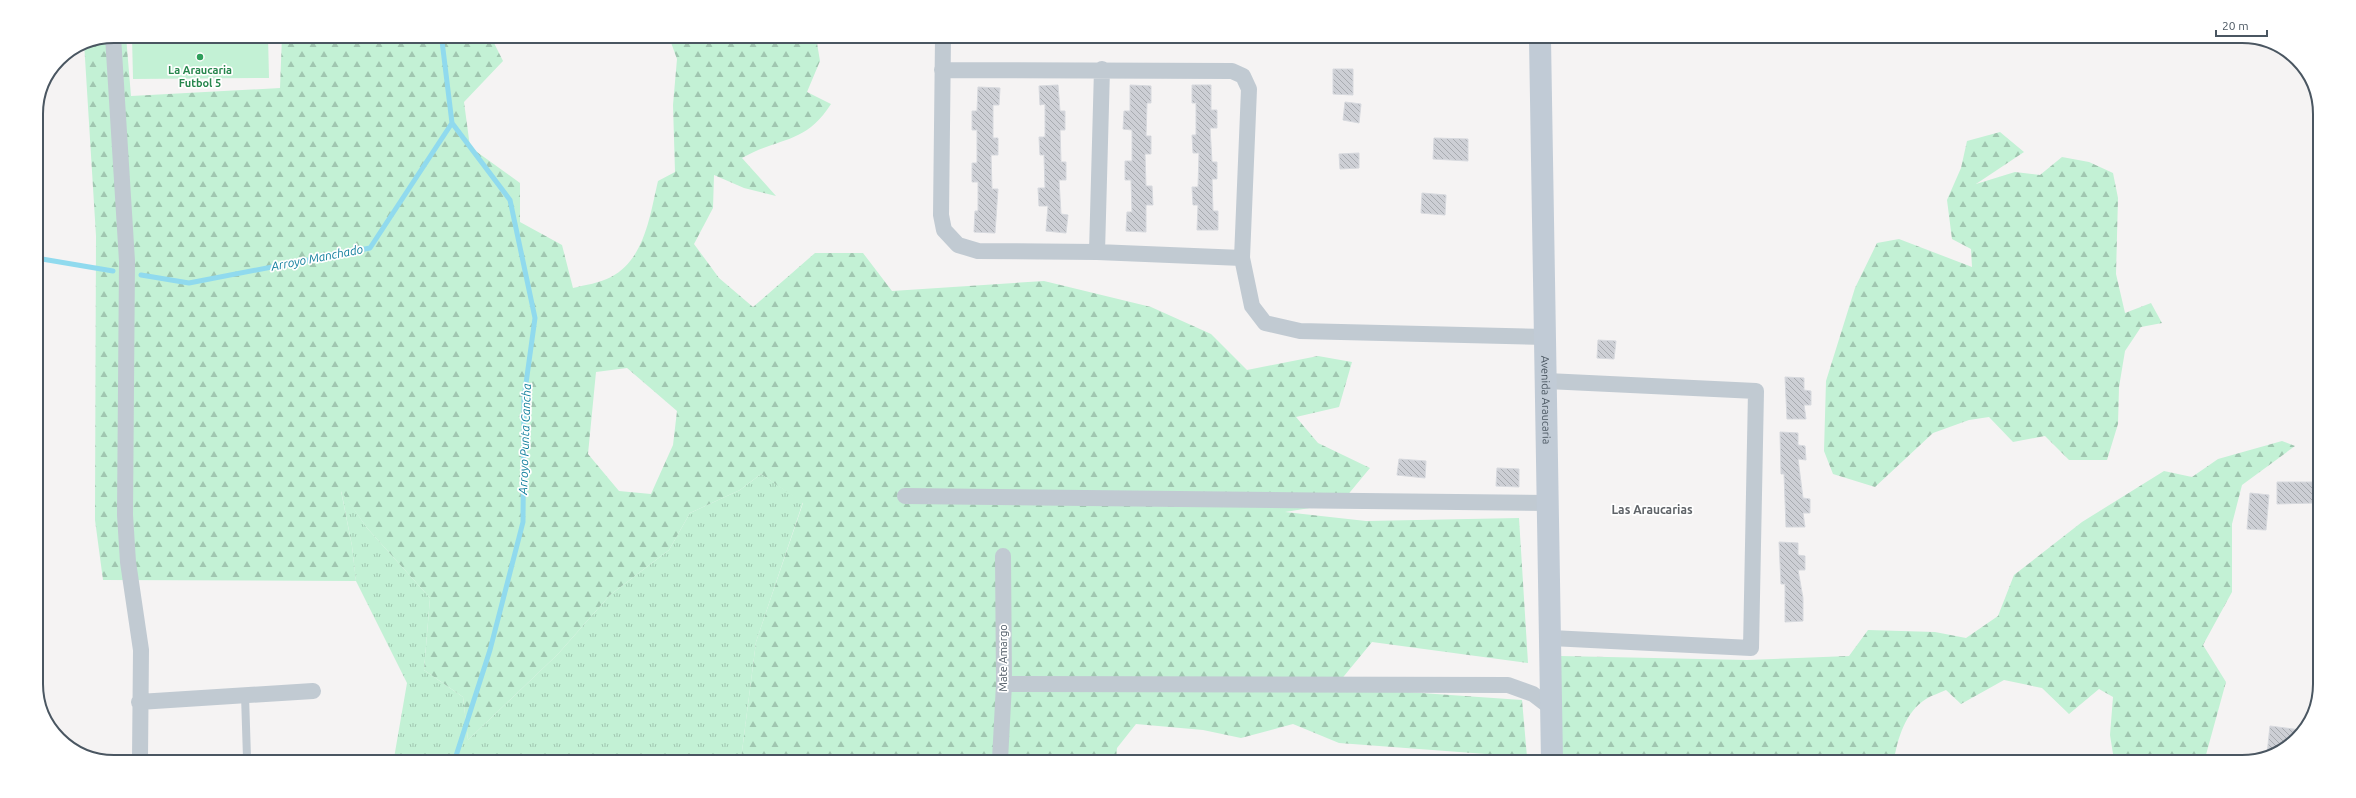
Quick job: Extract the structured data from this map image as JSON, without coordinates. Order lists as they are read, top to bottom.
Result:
{
  "streets": {
    "main road": ["Avenida Araucaria"],
    "street": ["Mate Amargo"]
  },
  "districts": ["Las Araucarias"],
  "water": ["Arroyo Manchado", "Arroyo Punta Cancha"],
  "places": ["La Araucaria Futbol 5"],
  "scale_bar": "20 m"
}
